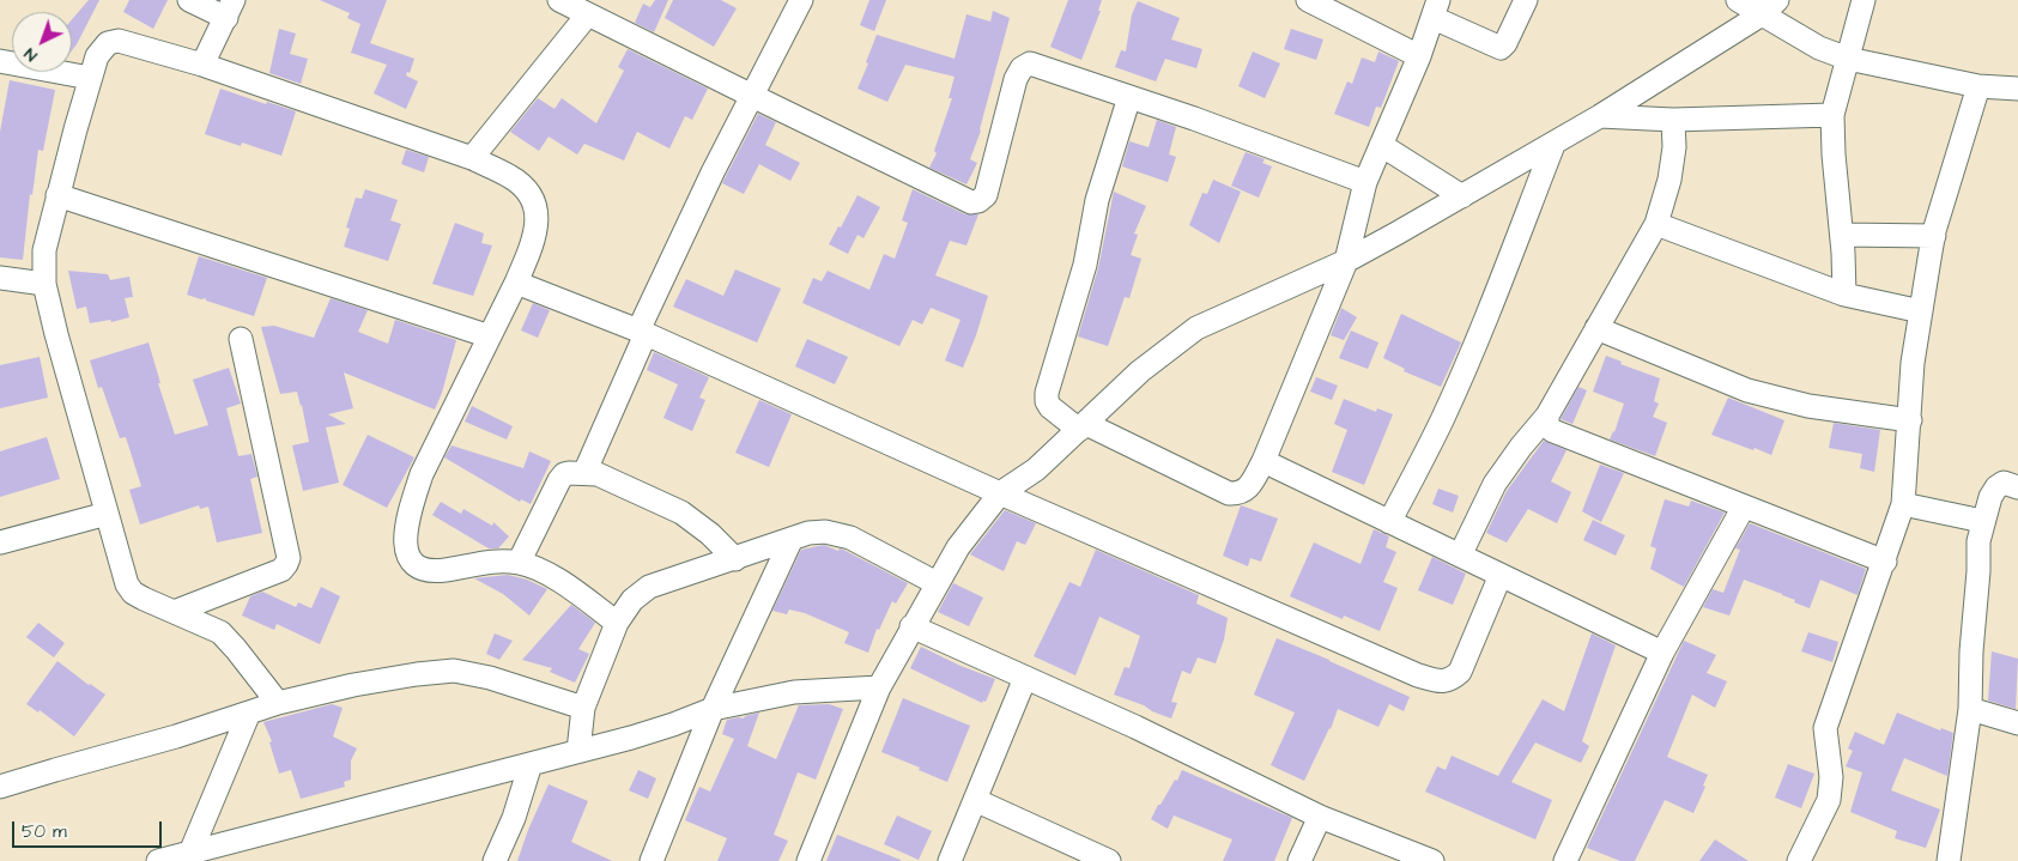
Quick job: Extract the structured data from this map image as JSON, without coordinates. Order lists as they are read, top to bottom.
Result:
{
  "scale_bar": "50 m",
  "north": "bottom left"
}
